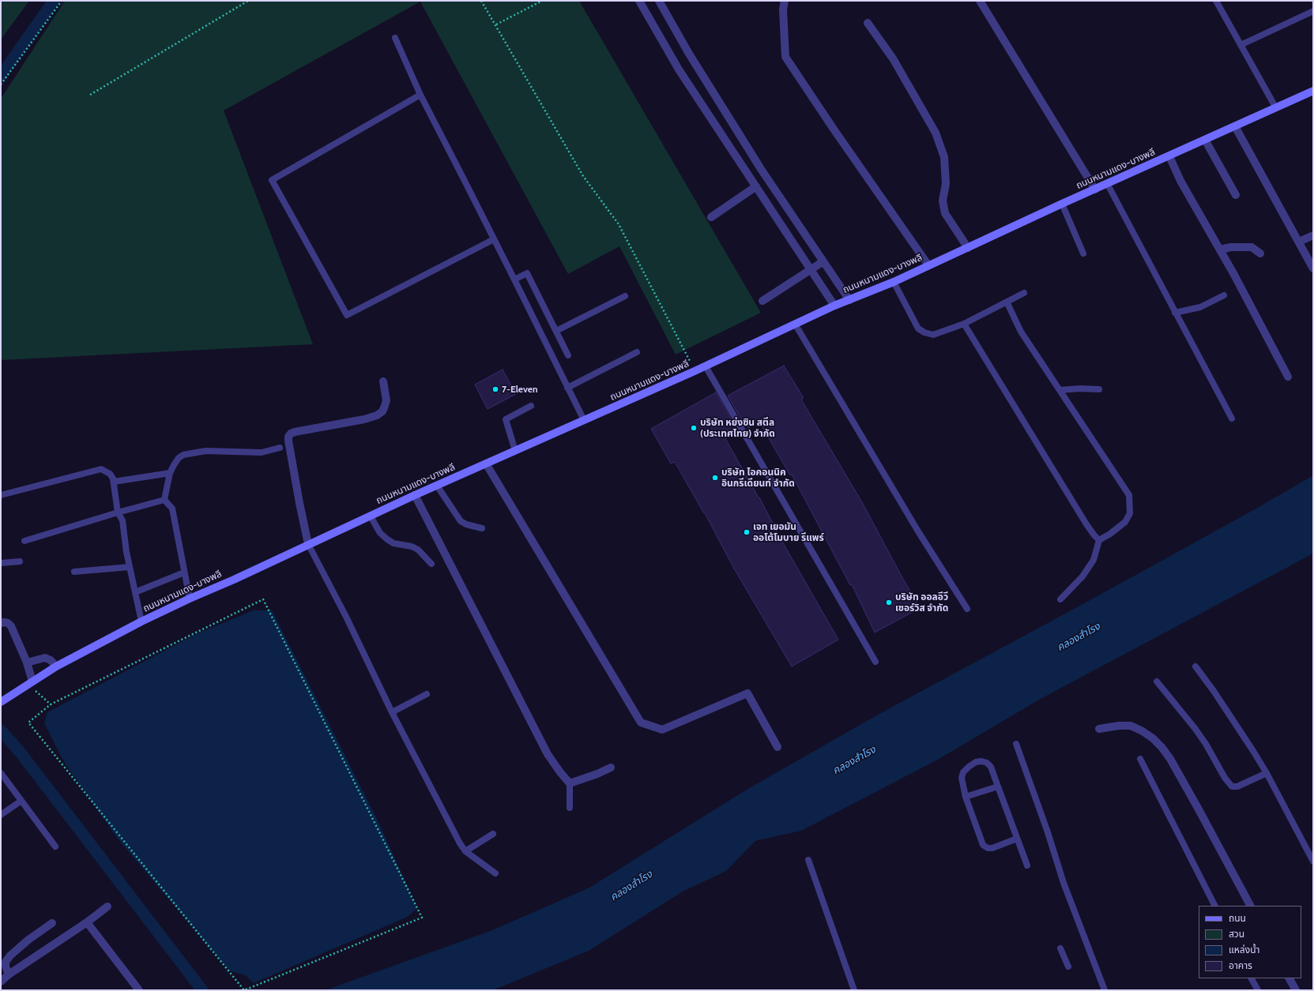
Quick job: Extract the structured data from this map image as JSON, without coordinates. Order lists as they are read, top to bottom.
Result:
{
  "streets": {
    "main road": ["ถนนหนามแดง-บางพลี"]
  },
  "water": ["คลองสำโรง"],
  "places": [
    "7-Eleven",
    "บริษัท หย่งซิน สตีล (ประเทศไทย) จํากัด",
    "บริษัท ไอคอนนิค อินกรีเดียนท์ จำกัด",
    "เจท เยอมัน ออโต้โมบาย รีแพร์",
    "บริษัท ออลอีวี เซอร์วิส จำกัด"
  ],
  "legend": [
    "ถนน",
    "สวน",
    "แหล่งน้ำ",
    "อาคาร"
  ]
}
